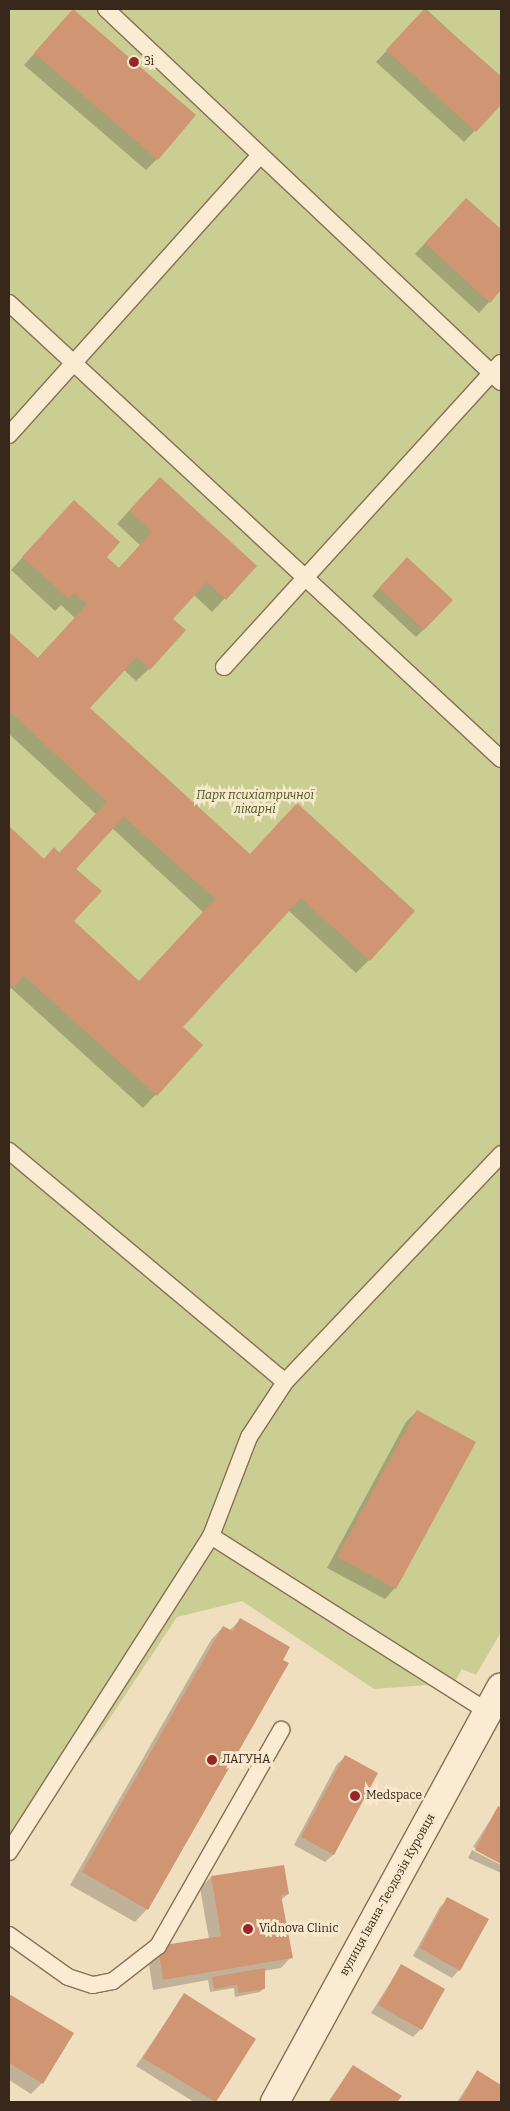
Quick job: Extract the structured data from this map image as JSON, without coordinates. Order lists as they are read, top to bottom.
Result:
{
  "streets": {
    "street": ["вулиця Івана-Теодозія Куровця"]
  },
  "parks": ["Парк психіатричної лікарні"],
  "places": [
    "3і",
    "ЛАГУНА",
    "Medspace",
    "Vidnova Clinic"
  ]
}
